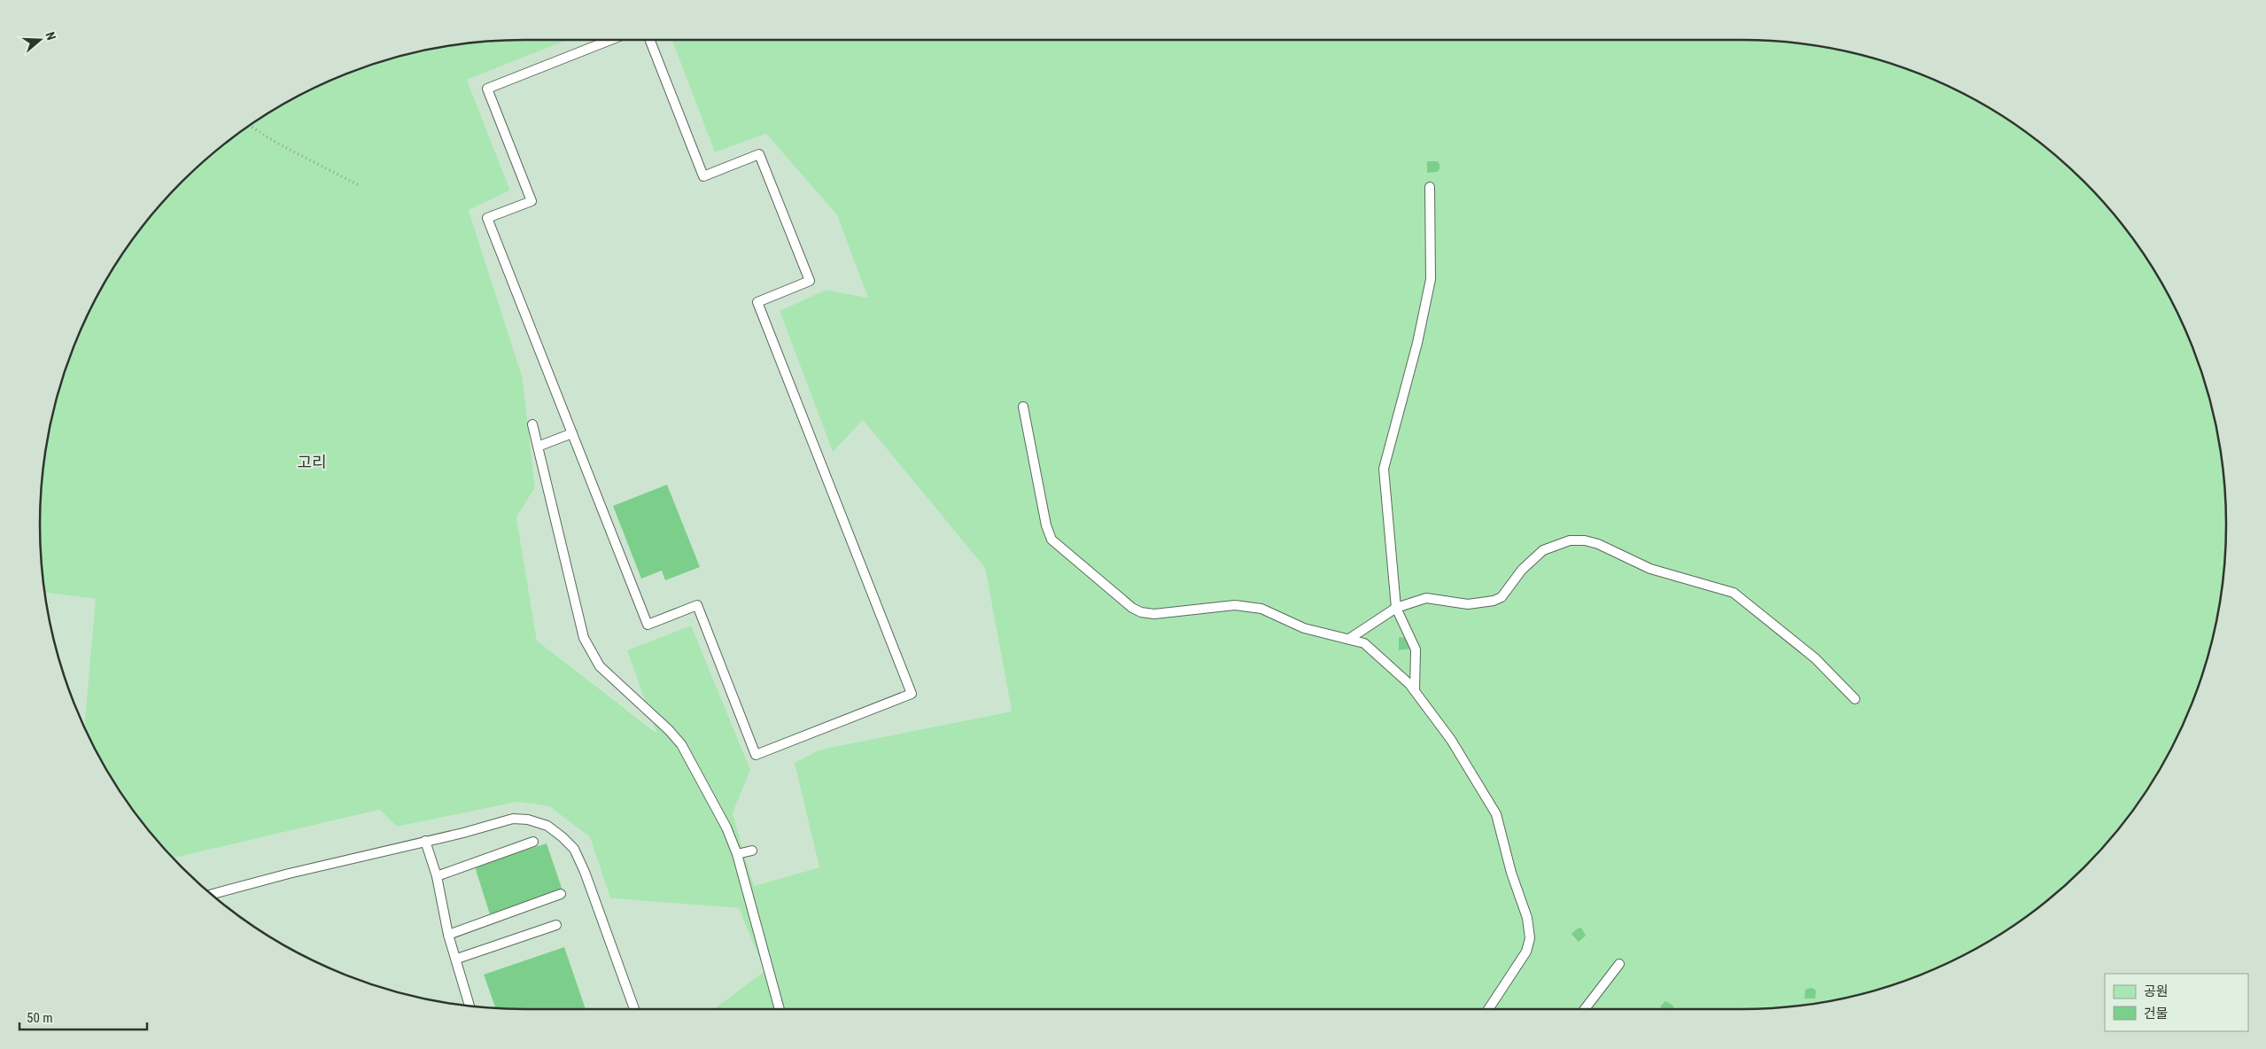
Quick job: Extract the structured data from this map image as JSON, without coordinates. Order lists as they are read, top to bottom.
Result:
{
  "districts": ["고리"],
  "legend": ["공원", "건물"],
  "scale_bar": "50 m",
  "north": "right"
}
